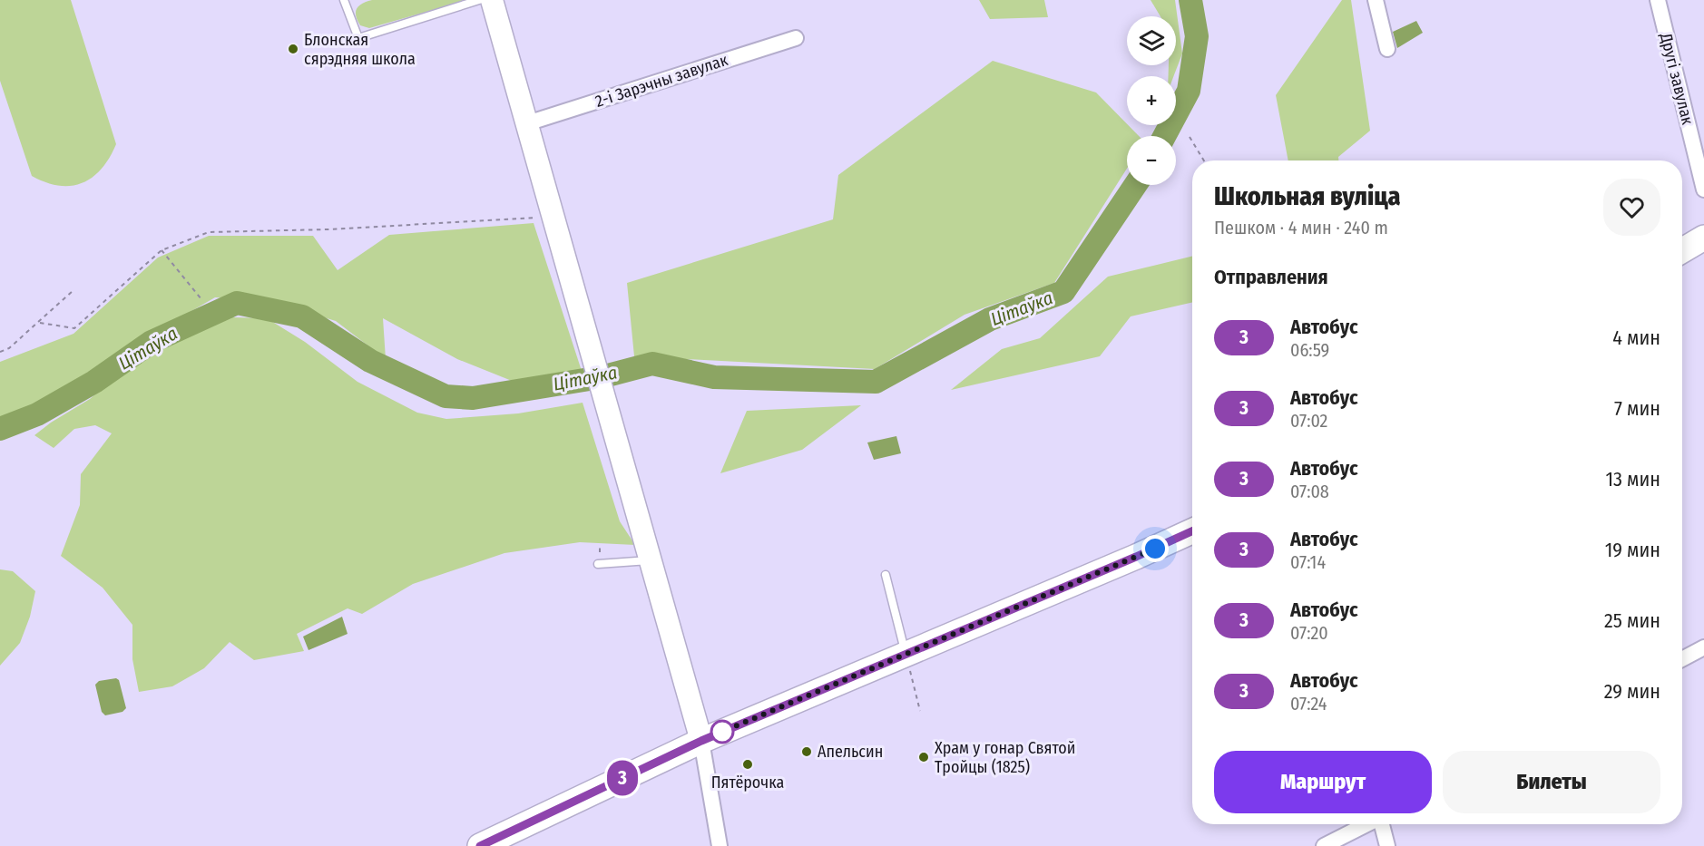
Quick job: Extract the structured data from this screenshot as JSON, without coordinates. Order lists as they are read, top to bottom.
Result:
{
  "streets": {
    "street": ["Другі завулак", "2-і Зарэчны завулак"]
  },
  "water": ["Цітаўка"],
  "places": [
    "Блонская сярэдняя школа",
    "Апельсин",
    "Храм у гонар Святой Тройцы (1825)",
    "Пятёрочка"
  ],
  "lines": ["bus line 3"],
  "page": {
    "on_map": "3",
    "map_buttons": ["+", "−"],
    "heading": [
      ["Школьная вуліца", "Пешком · 4 мин · 240 m"],
      "Отправления"
    ],
    "list": [
      {
        "mark": "3",
        "name": "Автобус",
        "note": "06:59",
        "value": "4 мин"
      },
      {
        "mark": "3",
        "name": "Автобус",
        "note": "07:02",
        "value": "7 мин"
      },
      {
        "mark": "3",
        "name": "Автобус",
        "note": "07:08",
        "value": "13 мин"
      },
      {
        "mark": "3",
        "name": "Автобус",
        "note": "07:14",
        "value": "19 мин"
      },
      {
        "mark": "3",
        "name": "Автобус",
        "note": "07:20",
        "value": "25 мин"
      },
      {
        "mark": "3",
        "name": "Автобус",
        "note": "07:24",
        "value": "29 мин"
      }
    ],
    "buttons": ["Маршрут", "Билеты"]
  }
}
